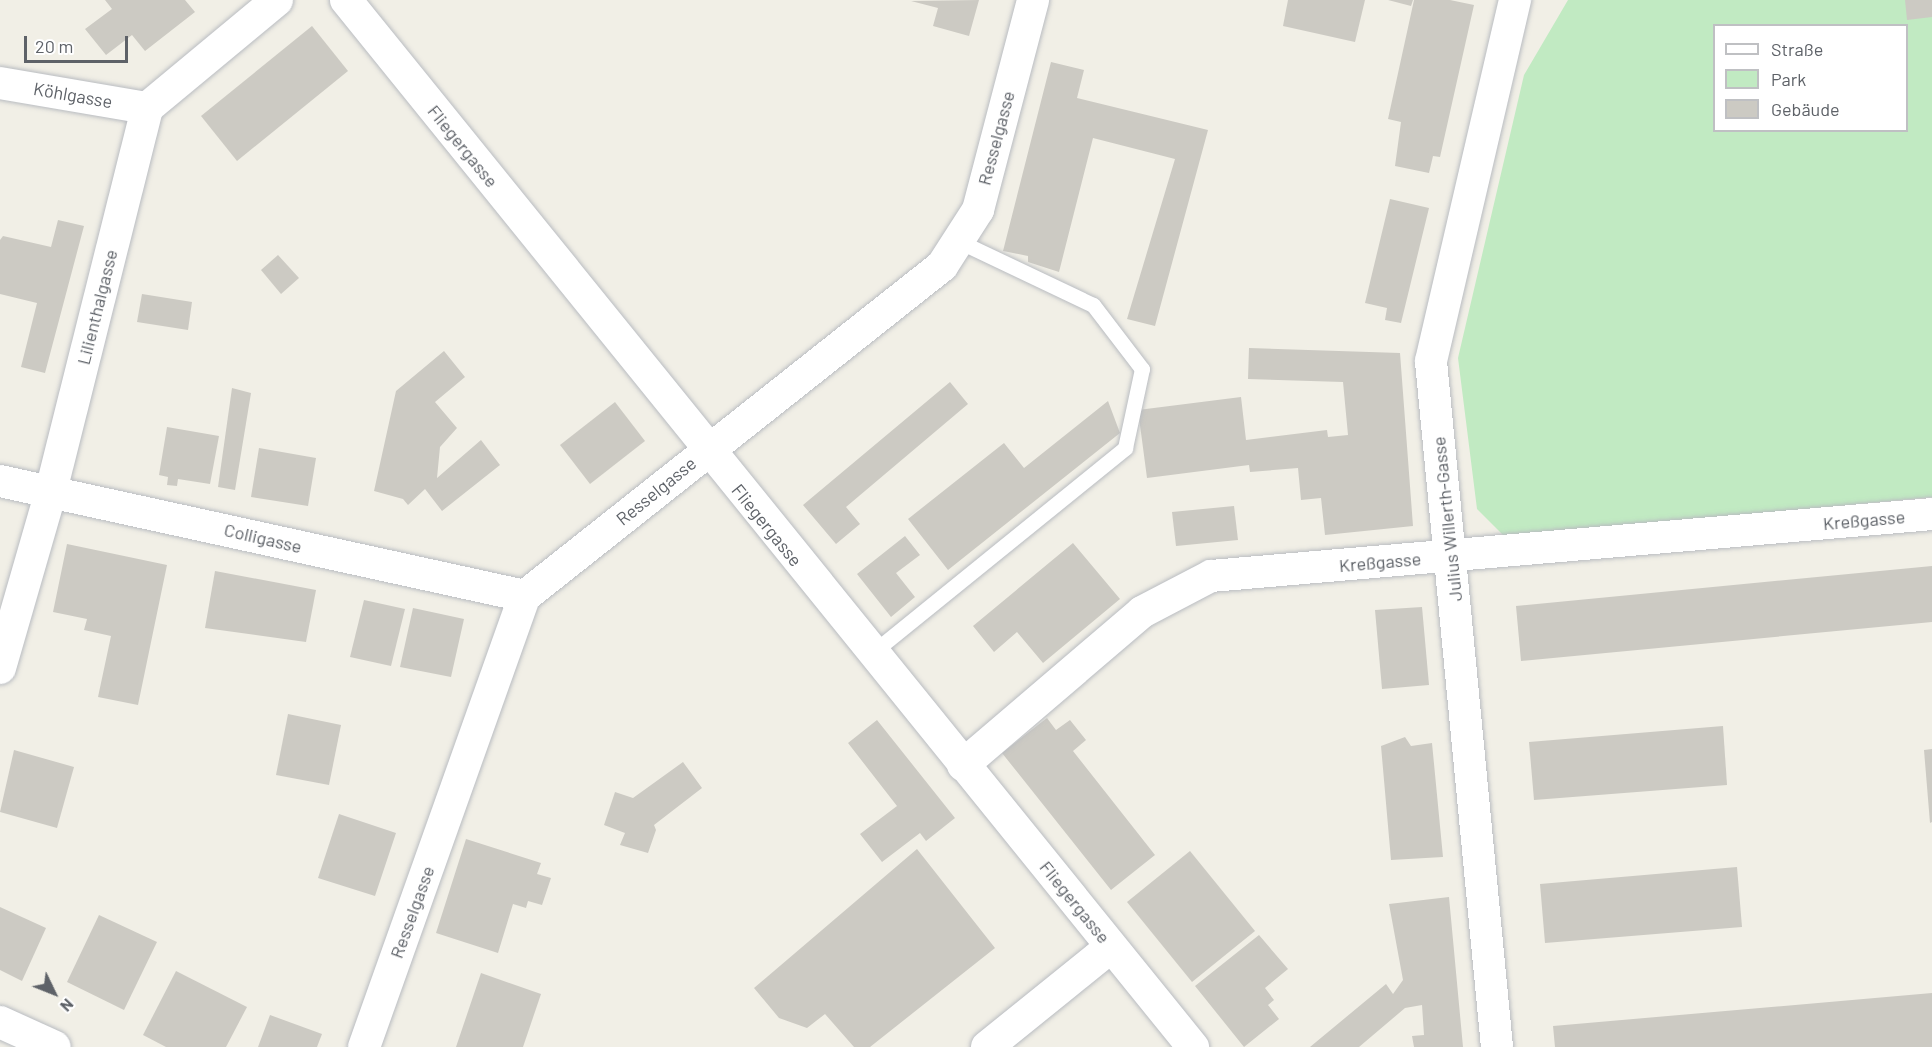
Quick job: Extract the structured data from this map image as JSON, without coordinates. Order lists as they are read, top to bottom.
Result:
{
  "streets": {
    "street": [
      "Köhlgasse",
      "Resselgasse",
      "Fliegergasse",
      "Lilienthalgasse",
      "Julius Willerth-Gasse",
      "Kreßgasse",
      "Colligasse"
    ]
  },
  "crossings": [
    ["Köhlgasse", "Lilienthalgasse"],
    ["Resselgasse", "Fliegergasse"],
    ["Resselgasse", "Colligasse"],
    ["Fliegergasse", "Kreßgasse"],
    ["Lilienthalgasse", "Colligasse"],
    ["Julius Willerth-Gasse", "Kreßgasse"]
  ],
  "legend": ["Straße", "Park", "Gebäude"],
  "scale_bar": "20 m",
  "north": "bottom right"
}
